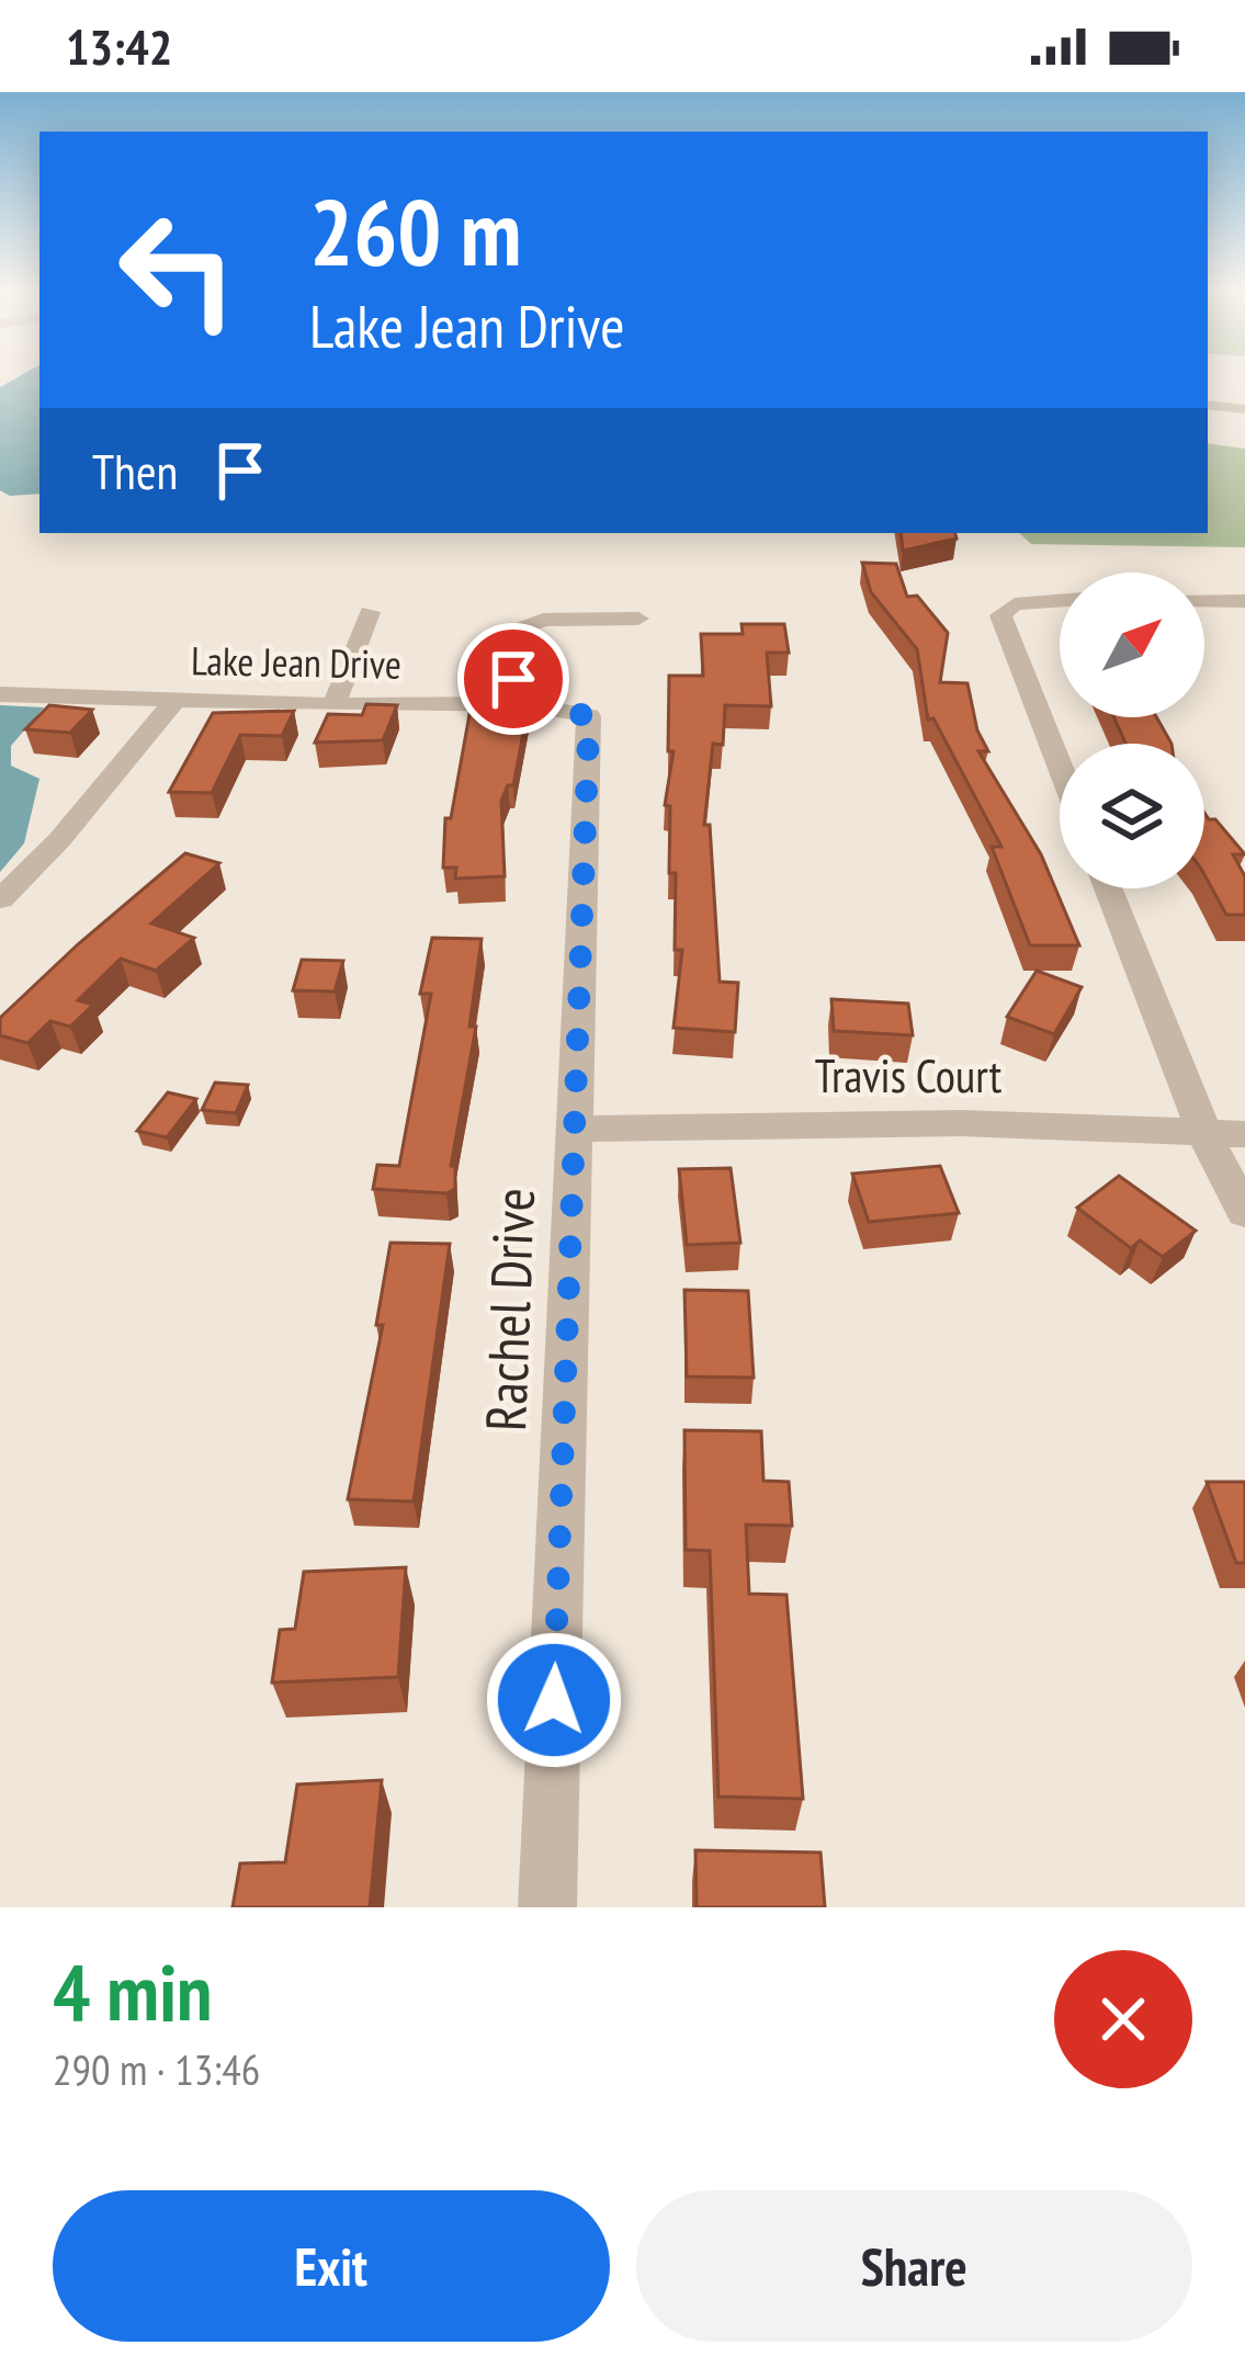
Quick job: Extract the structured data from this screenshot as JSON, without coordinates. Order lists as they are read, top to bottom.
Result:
{
  "streets": {
    "street": ["Lake Jean Drive", "Travis Court", "Rachel Drive"]
  },
  "crossings": [
    ["Lake Jean Drive", "Rachel Drive"],
    ["Travis Court", "Rachel Drive"]
  ],
  "north": "top right",
  "page": {
    "status": "13:42",
    "turn": ["260 m", "Lake Jean Drive"],
    "then": "Then",
    "heading": ["4 min", "290 m · 13:46"],
    "buttons": ["Exit", "Share"]
  }
}
